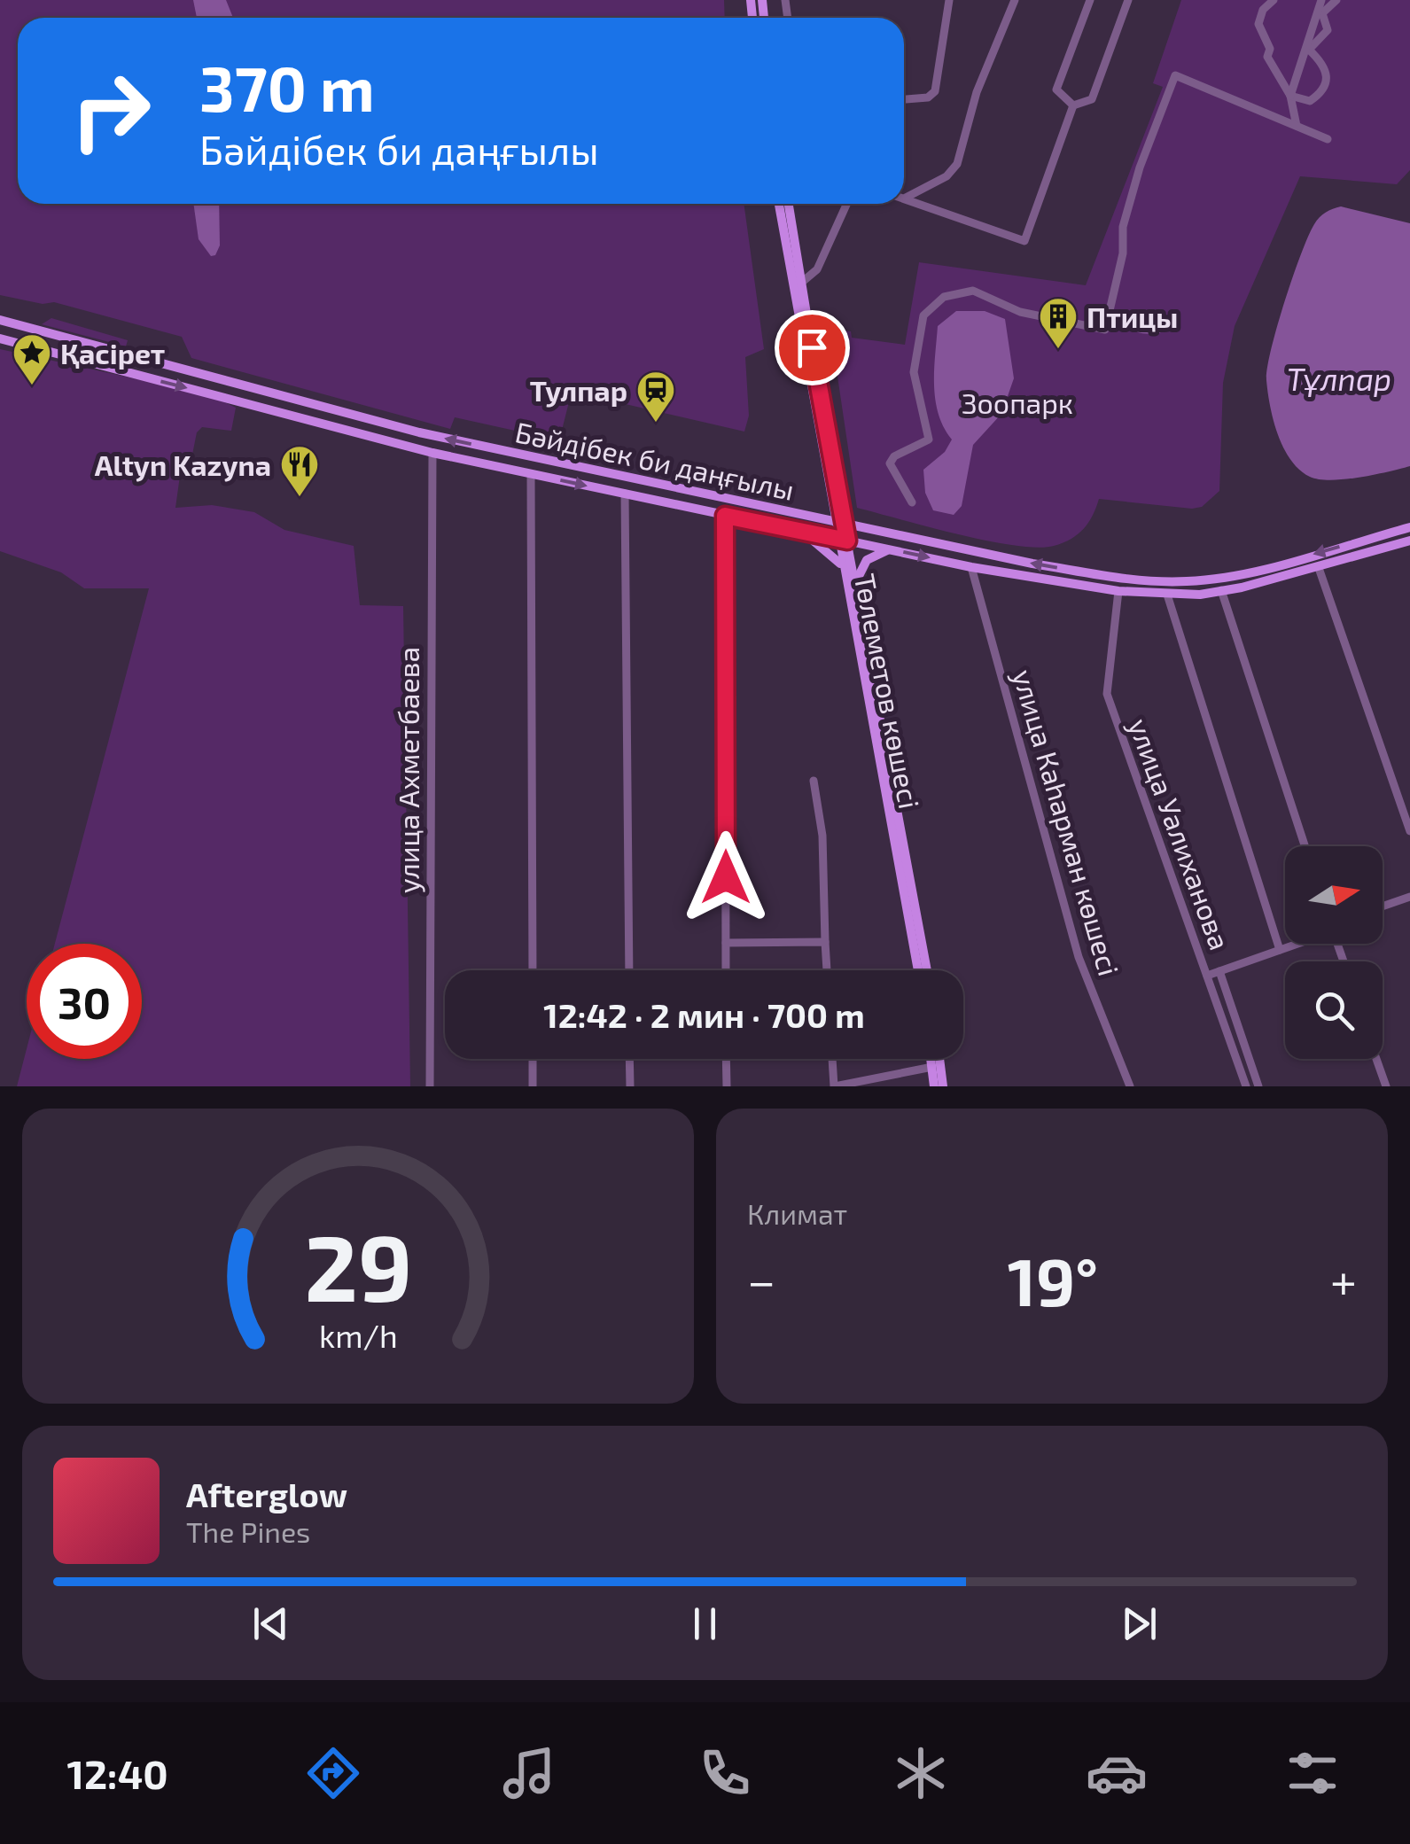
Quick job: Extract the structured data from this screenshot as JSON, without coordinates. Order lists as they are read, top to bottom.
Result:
{
  "streets": {
    "main road": ["Бәйдібек би даңғылы", "Төлеметов көшесі"],
    "street": ["улица Ахметбаева", "улица Каһарман көшесі", "улица Уалиханова"]
  },
  "crossings": [
    ["Бәйдібек би даңғылы", "Төлеметов көшесі"],
    ["Бәйдібек би даңғылы", "улица Ахметбаева"],
    ["Бәйдібек би даңғылы", "улица Каһарман көшесі"],
    ["Бәйдібек би даңғылы", "улица Уалиханова"]
  ],
  "water": ["Тұлпар"],
  "parks": ["Зоопарк"],
  "places": {
    "building": ["Птицы"],
    "place": ["Қасірет"],
    "station": ["Тулпар"],
    "restaurant": ["Altyn Kazyna"]
  },
  "north": "right",
  "page": {
    "turn": ["370 m", "Бәйдібек би даңғылы"],
    "limit": "30",
    "trip": "12:42 · 2 мин · 700 m",
    "tile": "Климат",
    "heat": ["−", "19°", "+"],
    "song": ["Afterglow", "The Pines"],
    "tabs": "12:40",
    "gauge": ["29", "km/h"]
  }
}
